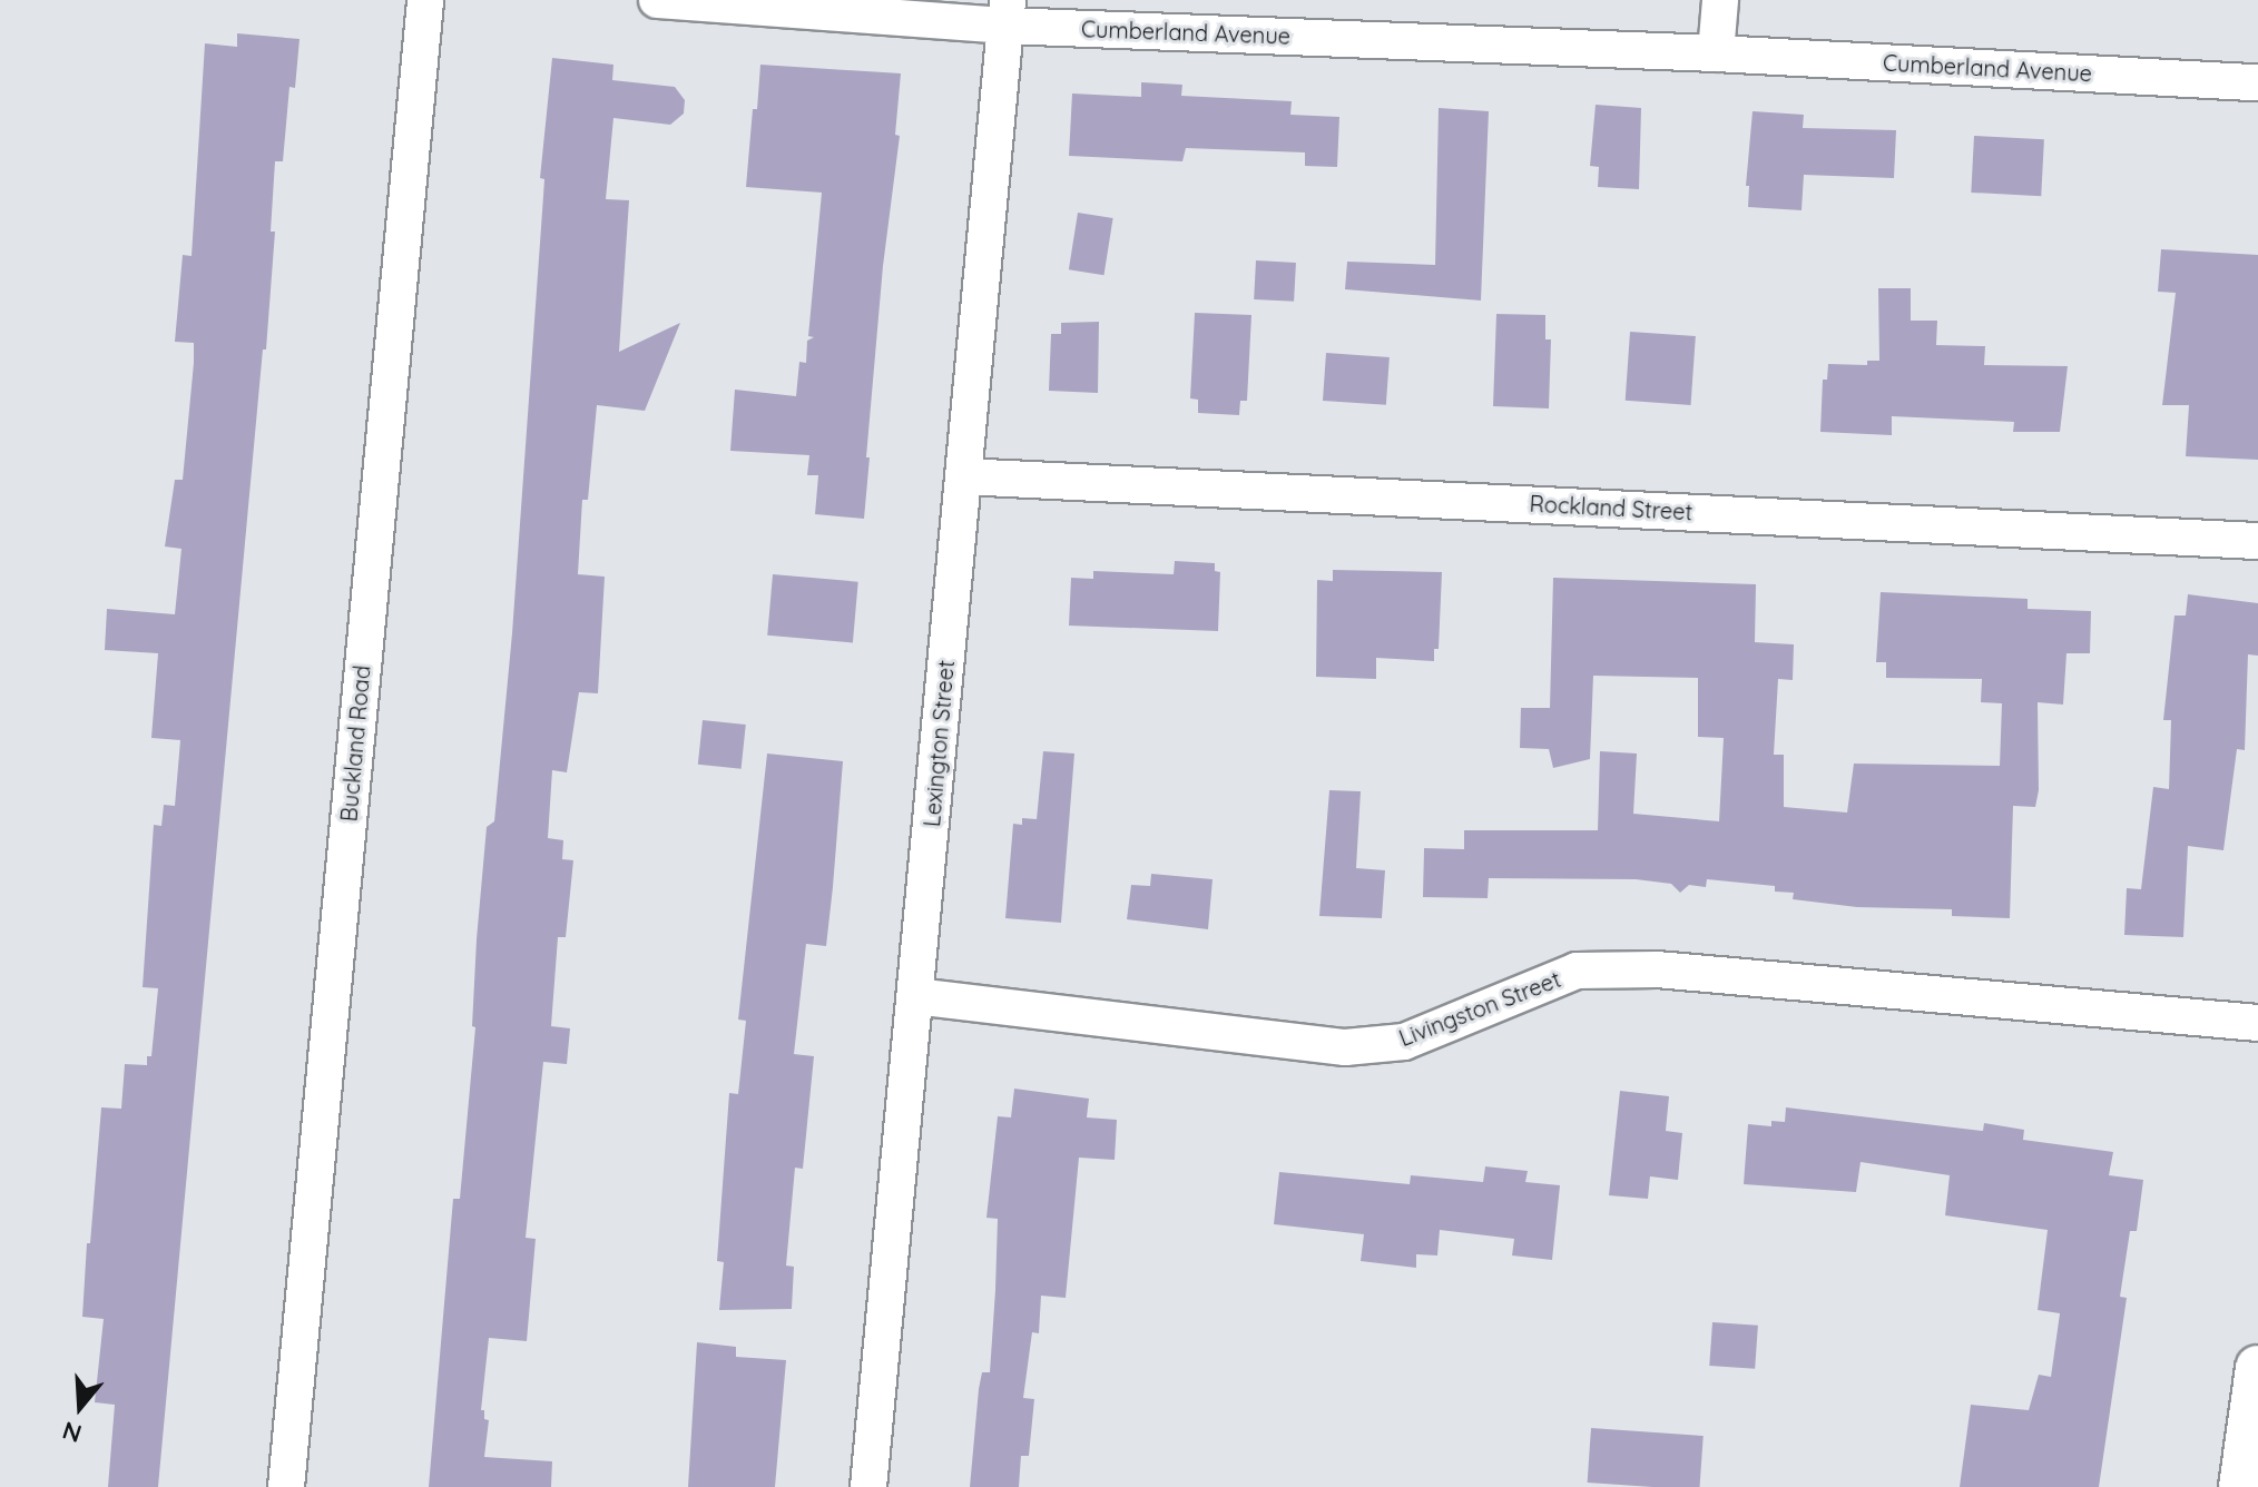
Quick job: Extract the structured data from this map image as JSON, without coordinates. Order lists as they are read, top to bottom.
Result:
{
  "streets": {
    "street": [
      "Cumberland Avenue",
      "Rockland Street",
      "Buckland Road",
      "Lexington Street",
      "Livingston Street"
    ]
  },
  "crossings": [
    ["Cumberland Avenue", "Lexington Street"],
    ["Rockland Street", "Lexington Street"],
    ["Lexington Street", "Livingston Street"]
  ],
  "north": "bottom"
}
